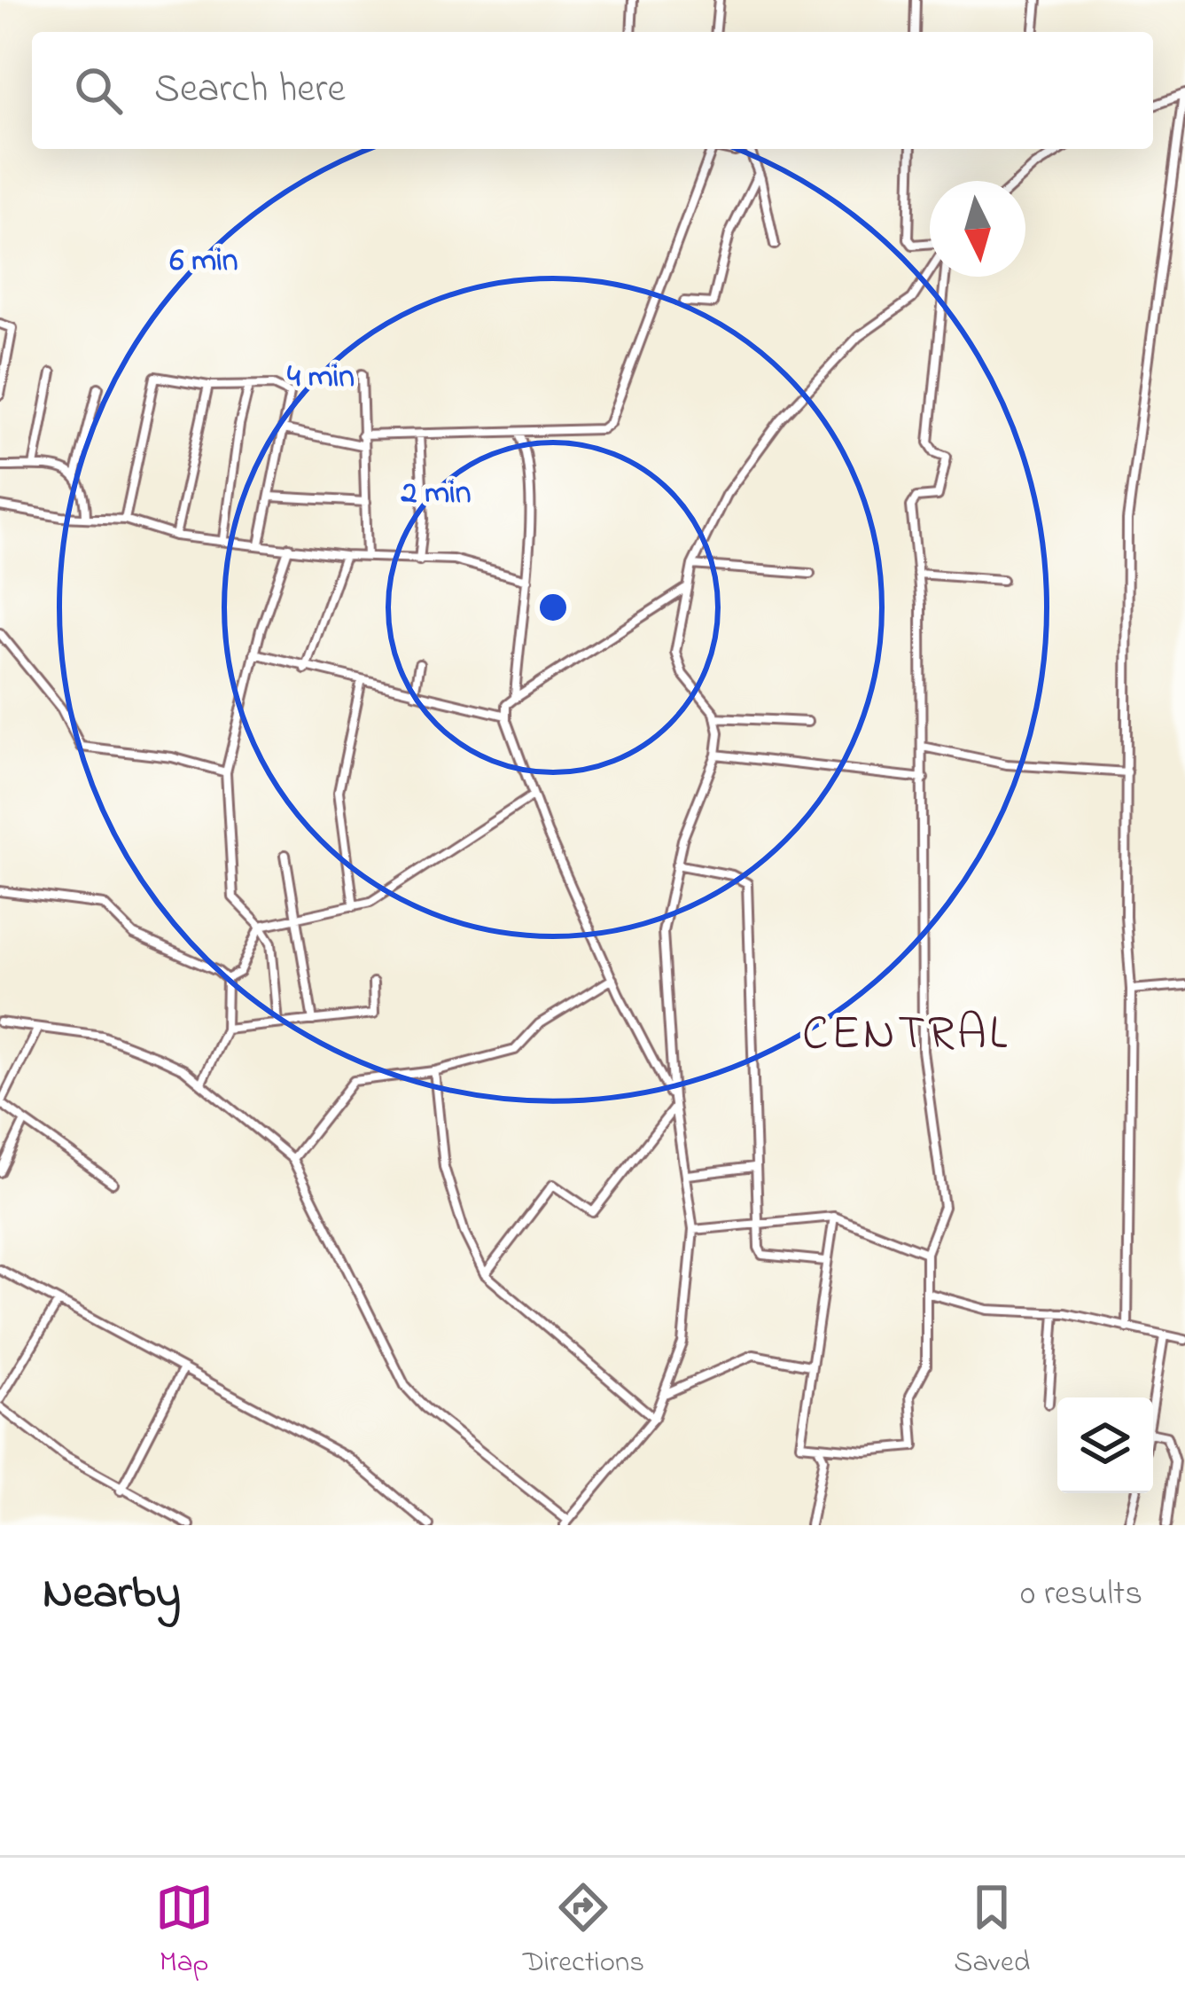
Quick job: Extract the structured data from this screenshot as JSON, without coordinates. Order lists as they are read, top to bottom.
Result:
{
  "districts": ["CENTRAL"],
  "north": "bottom",
  "page": {
    "search": "Search here",
    "heading": ["Nearby", "0 results"],
    "nav": ["Map", "Directions", "Saved"]
  },
  "rings": ["6 min", "4 min", "2 min"]
}
